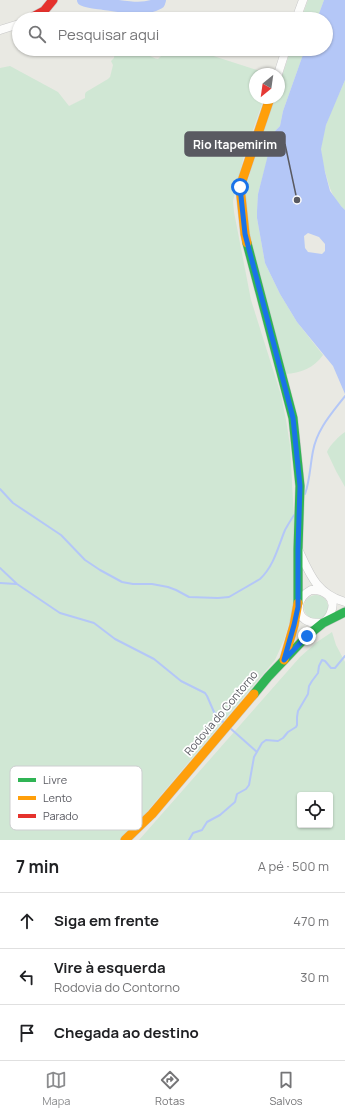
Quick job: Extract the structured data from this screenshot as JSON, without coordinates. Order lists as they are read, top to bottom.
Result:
{
  "streets": {
    "street": ["Rodovia do Contorno"]
  },
  "places": ["Rio Itapemirim"],
  "legend": ["Livre", "Lento", "Parado"],
  "north": "bottom left",
  "page": {
    "search": "Pesquisar aqui",
    "heading": ["7 min", "A pé · 500 m"],
    "list": [
      ["Siga em frente", "470 m"],
      ["Vire à esquerda", "Rodovia do Contorno", "30 m"],
      "Chegada ao destino"
    ],
    "nav": ["Mapa", "Rotas", "Salvos"]
  }
}
